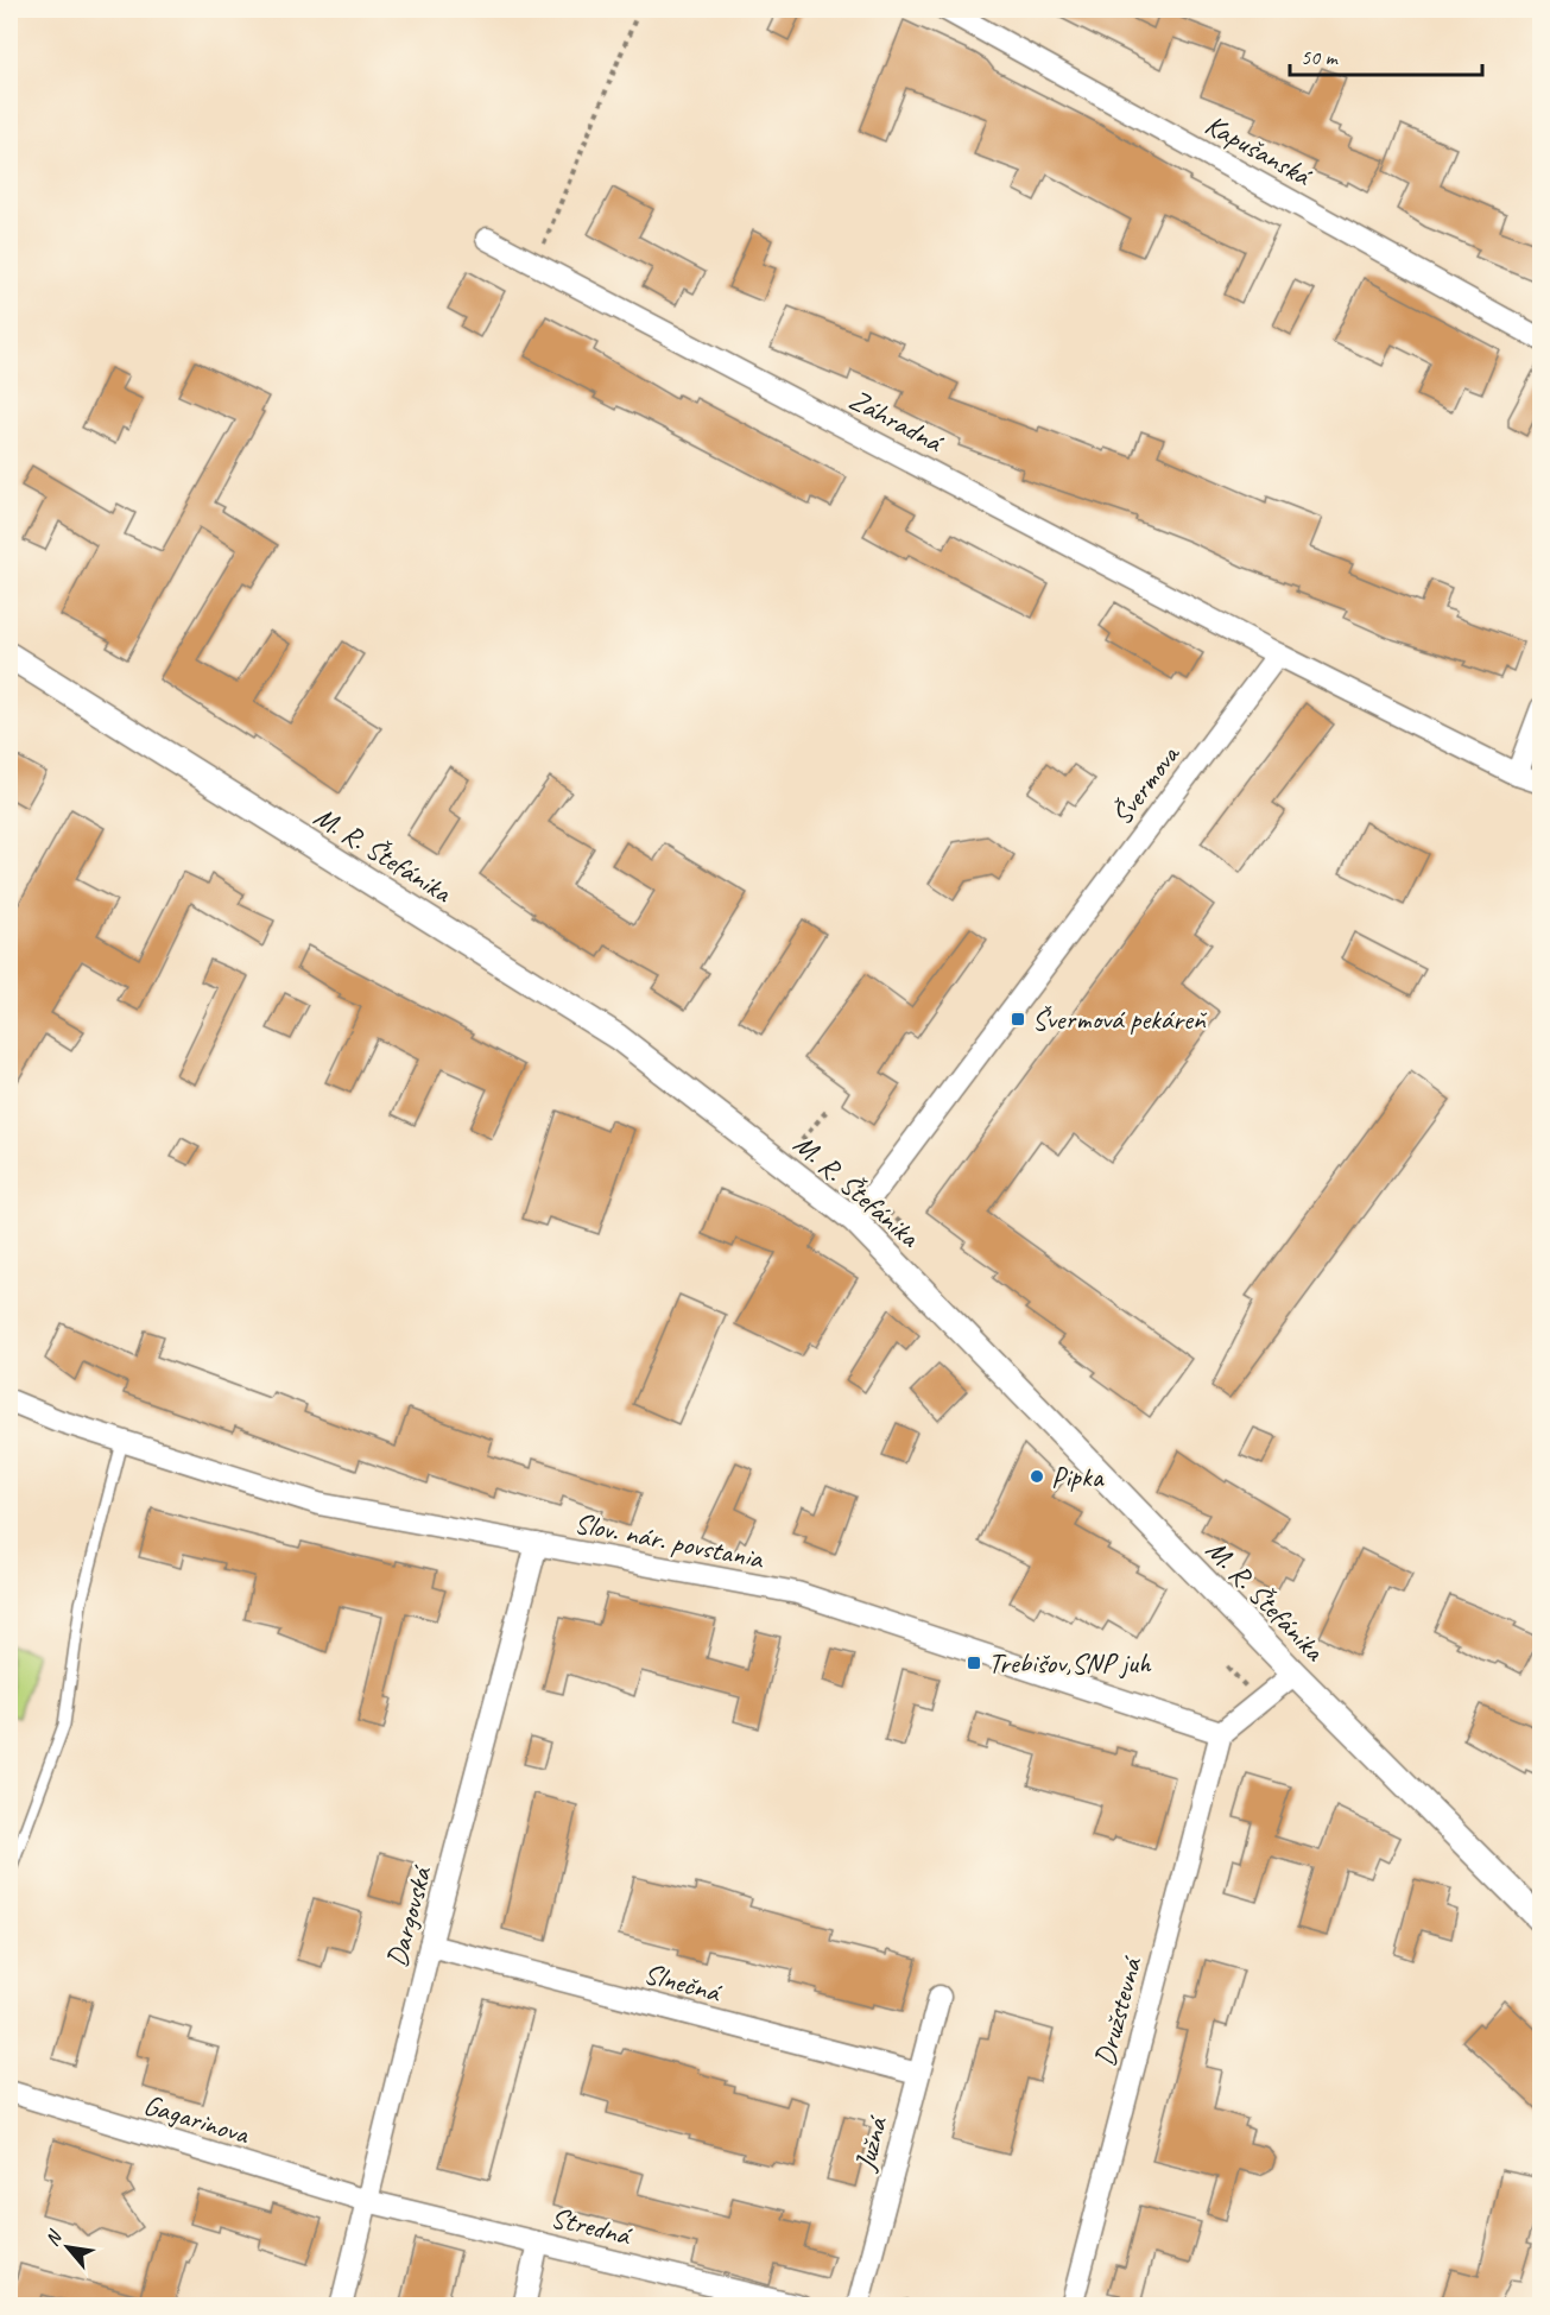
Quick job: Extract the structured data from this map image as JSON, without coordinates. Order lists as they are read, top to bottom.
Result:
{
  "streets": {
    "street": [
      "Kapušanská",
      "Záhradná",
      "Švermova",
      "M. R. Štefánika",
      "Slov. nár. povstania",
      "Dargovská",
      "Slnečná",
      "Družstevná",
      "Gagarinova",
      "Južná",
      "Stredná"
    ]
  },
  "crossings": [
    ["Záhradná", "Švermova"],
    ["Švermova", "M. R. Štefánika"],
    ["Slov. nár. povstania", "Dargovská"],
    ["Slov. nár. povstania", "Družstevná"],
    ["Dargovská", "Slnečná"],
    ["Dargovská", "Gagarinova"],
    ["Dargovská", "Stredná"],
    ["Slnečná", "Južná"],
    ["Gagarinova", "Stredná"]
  ],
  "places": {
    "transit": ["Švermová pekáreň", "Trebišov,SNP juh"],
    "other": ["Pipka"]
  },
  "scale_bar": "50 m",
  "north": "top left"
}
